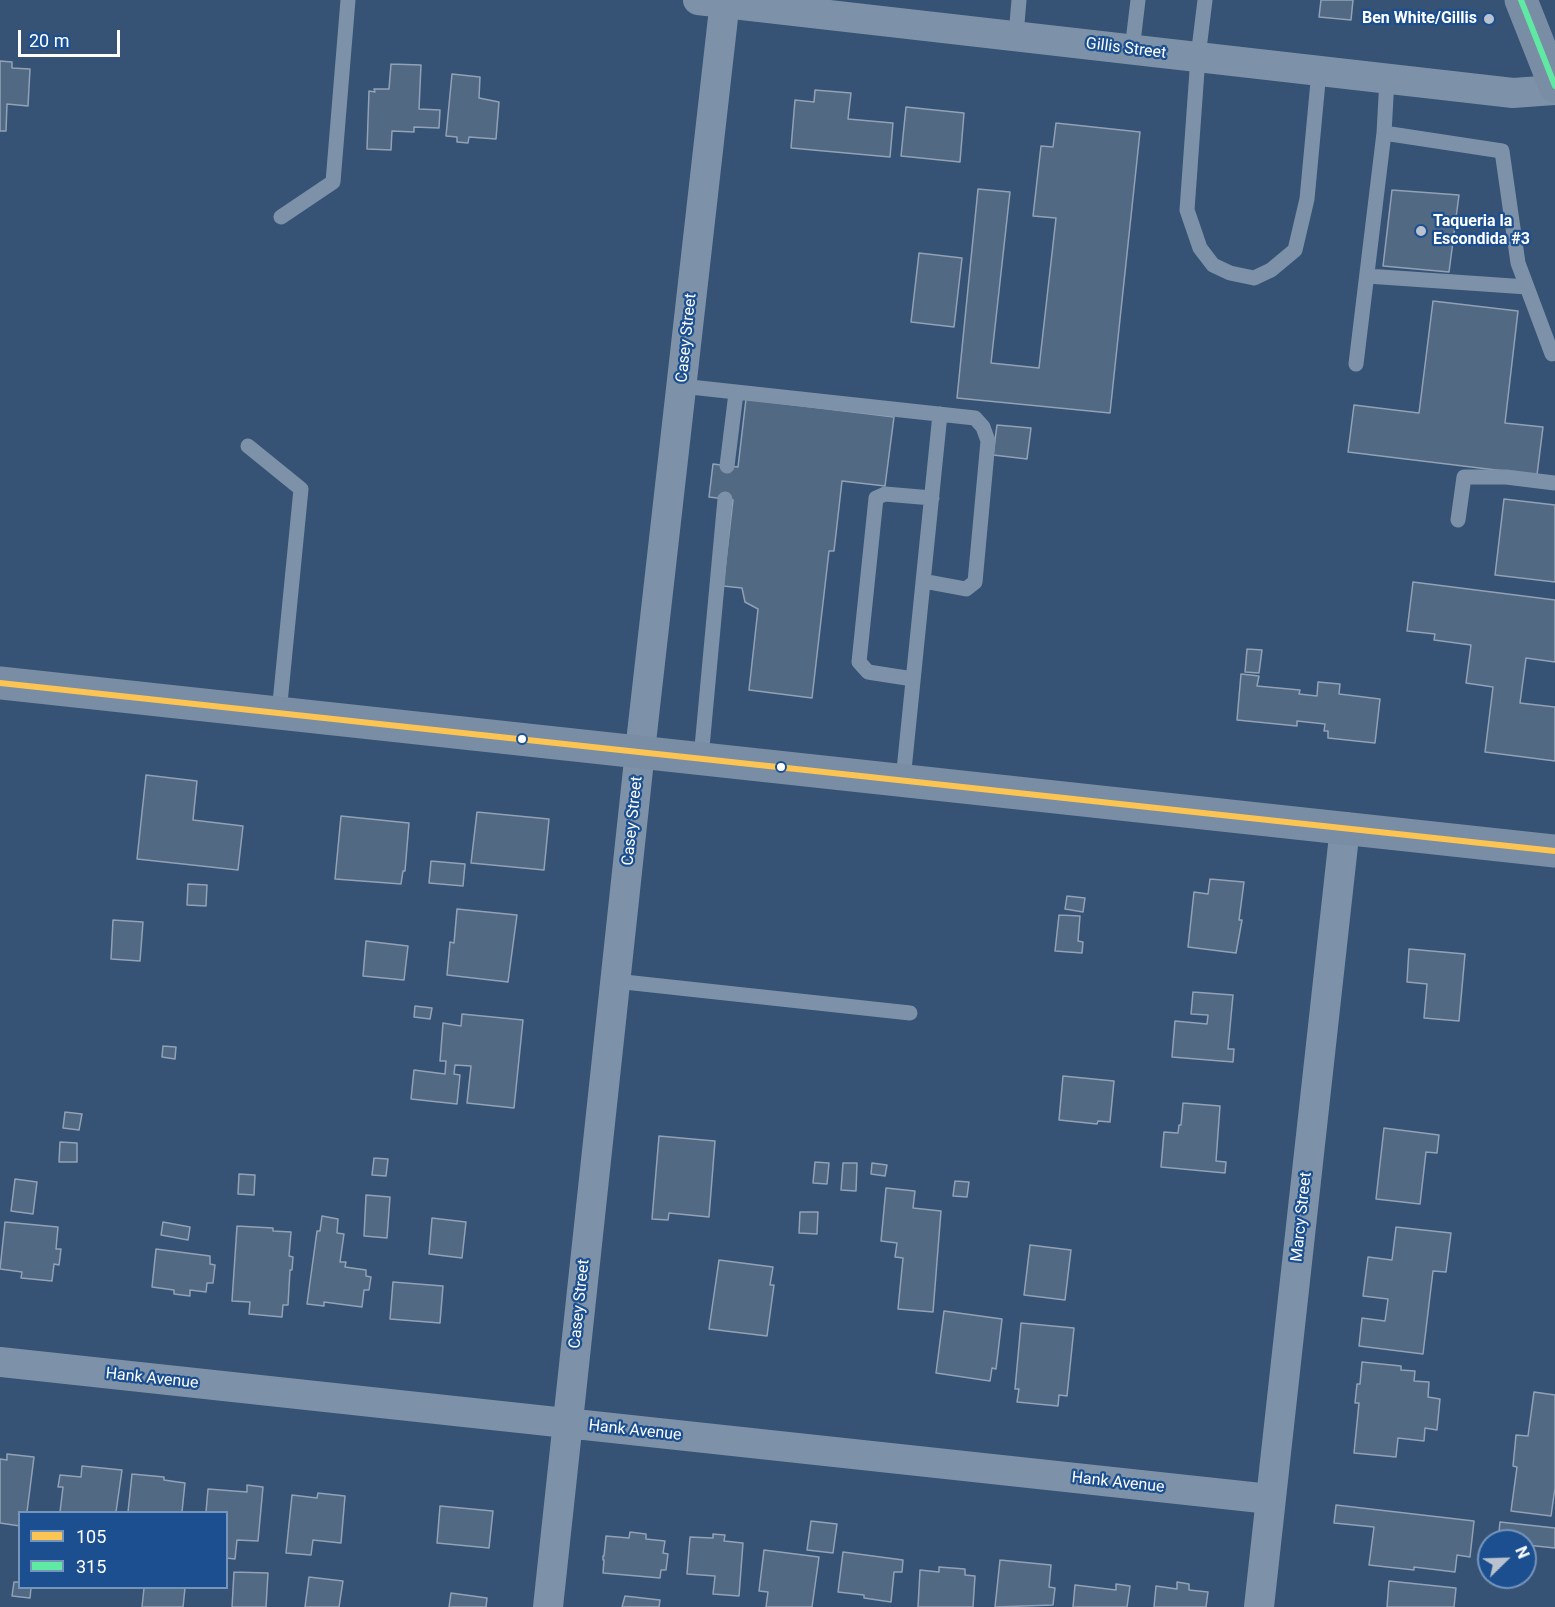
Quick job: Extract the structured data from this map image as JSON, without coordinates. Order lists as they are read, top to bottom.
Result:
{
  "streets": {
    "street": [
      "Gillis Street",
      "Casey Street",
      "Marcy Street",
      "Hank Avenue"
    ]
  },
  "crossings": [
    ["Gillis Street", "Casey Street"],
    ["Casey Street", "Hank Avenue"],
    ["Marcy Street", "Hank Avenue"]
  ],
  "places": ["Ben White/Gillis", "Taqueria la Escondida #3"],
  "lines": ["transit line 315", "transit line 105"],
  "legend": ["105", "315"],
  "scale_bar": "20 m",
  "north": "top right"
}
